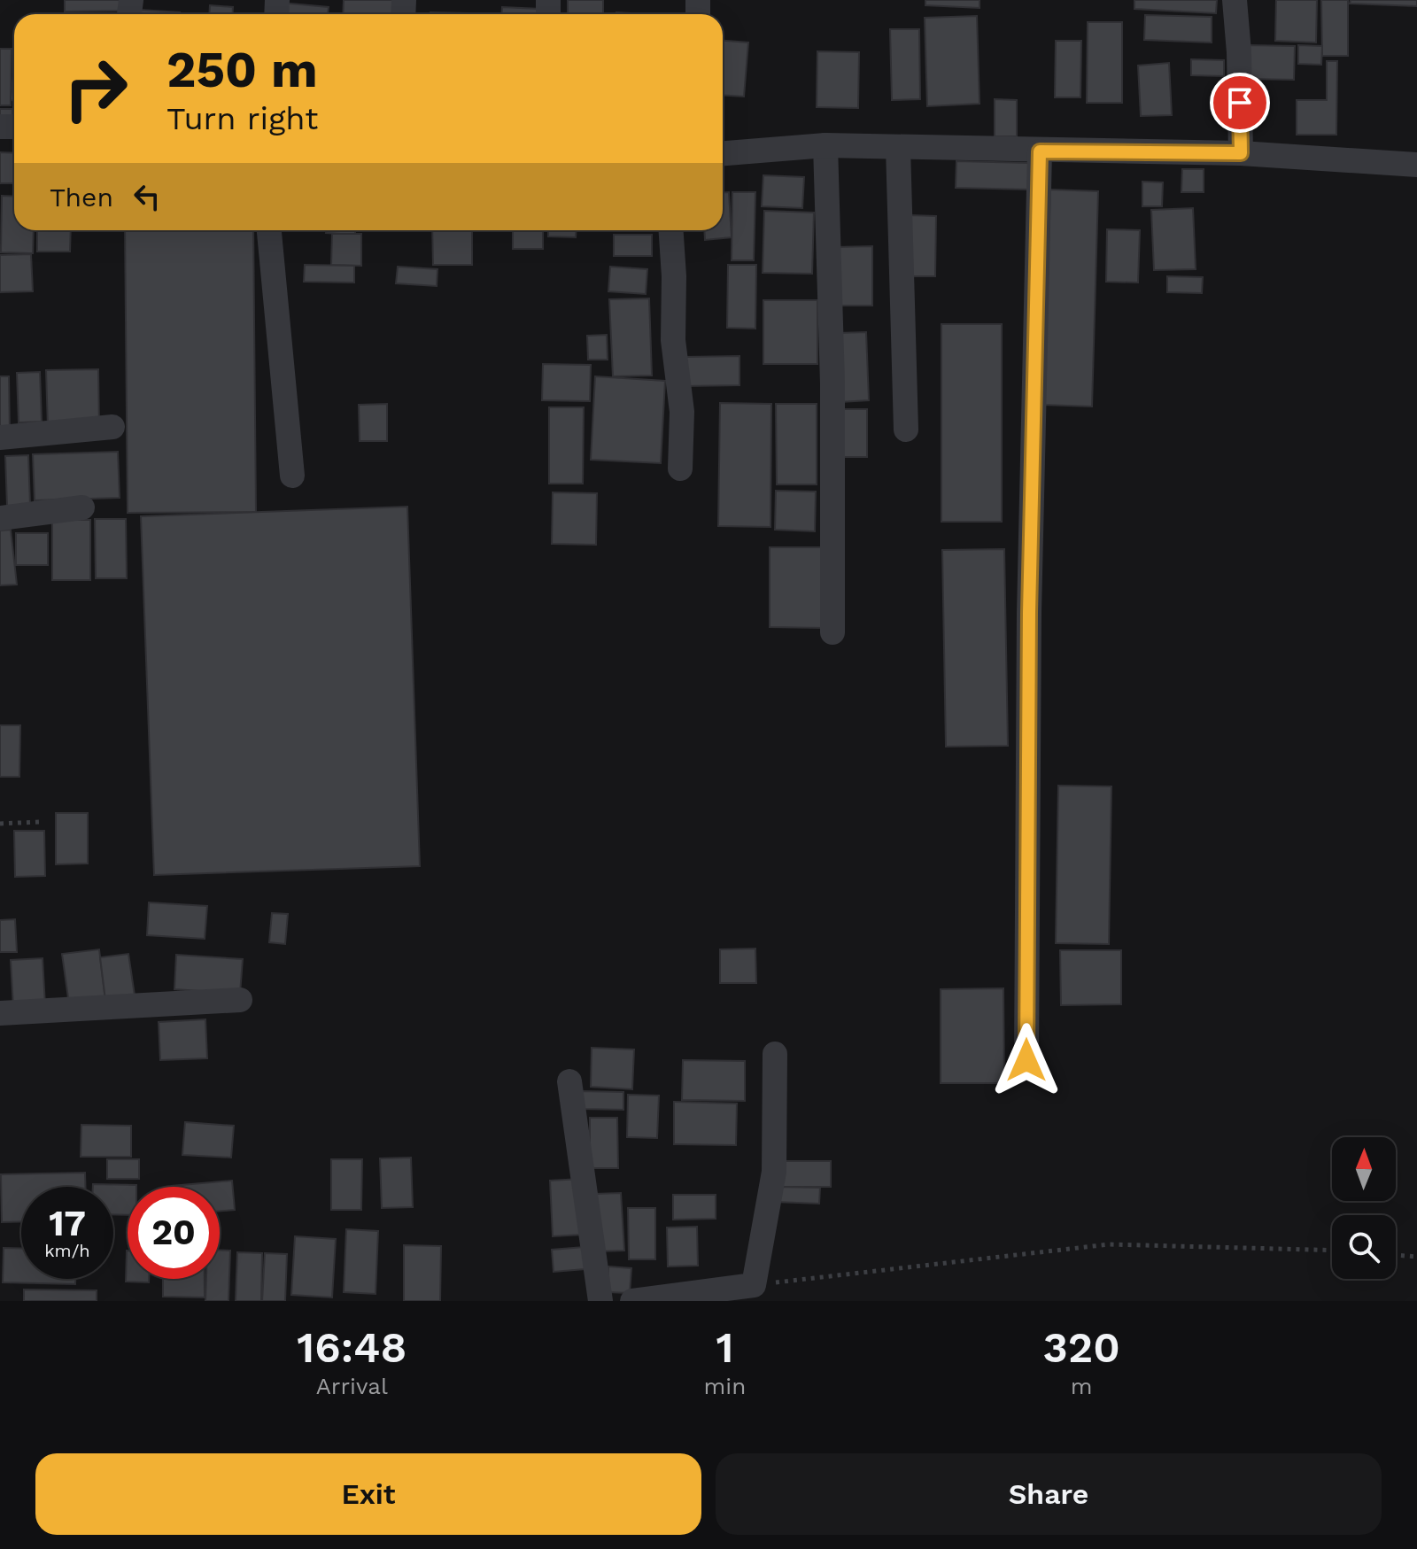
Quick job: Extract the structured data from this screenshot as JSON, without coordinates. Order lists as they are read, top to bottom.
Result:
{
  "north": "top",
  "page": {
    "turn": ["250 m", "Turn right"],
    "then": "Then",
    "speed": "17 km/h",
    "limit": "20",
    "eta": [
      "16:48",
      "Arrival",
      "1",
      "min",
      "320",
      "m"
    ],
    "buttons": ["Exit", "Share"]
  }
}
